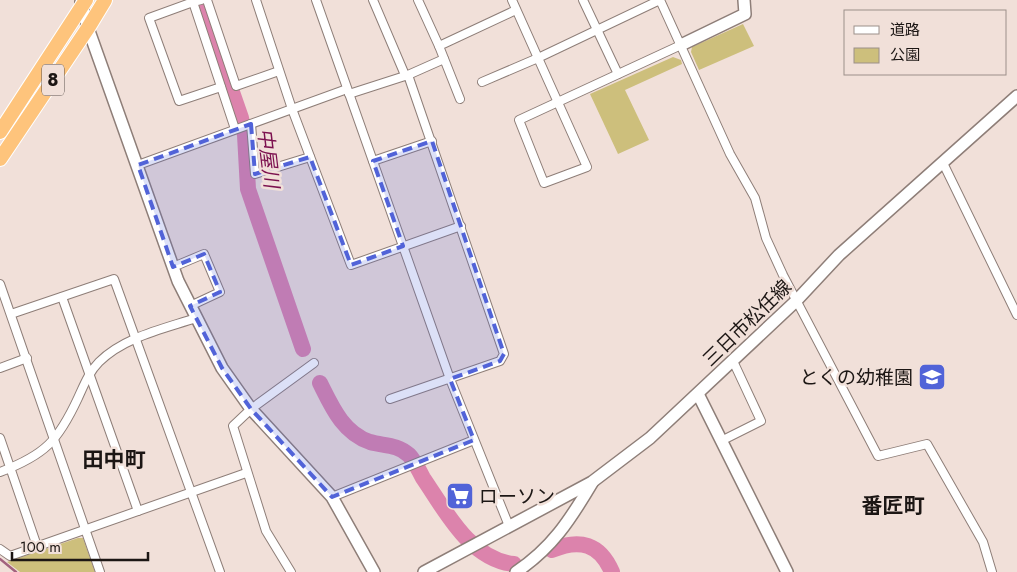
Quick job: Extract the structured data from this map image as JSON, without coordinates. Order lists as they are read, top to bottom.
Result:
{
  "streets": {
    "highway": ["8"],
    "street": ["三日市松任線"]
  },
  "districts": ["田中町", "番匠町"],
  "water": ["中屋川"],
  "places": {
    "school or university": ["とくの幼稚園"],
    "supermarket": ["ローソン"]
  },
  "legend": ["道路", "公園"],
  "scale_bar": "100 m"
}
